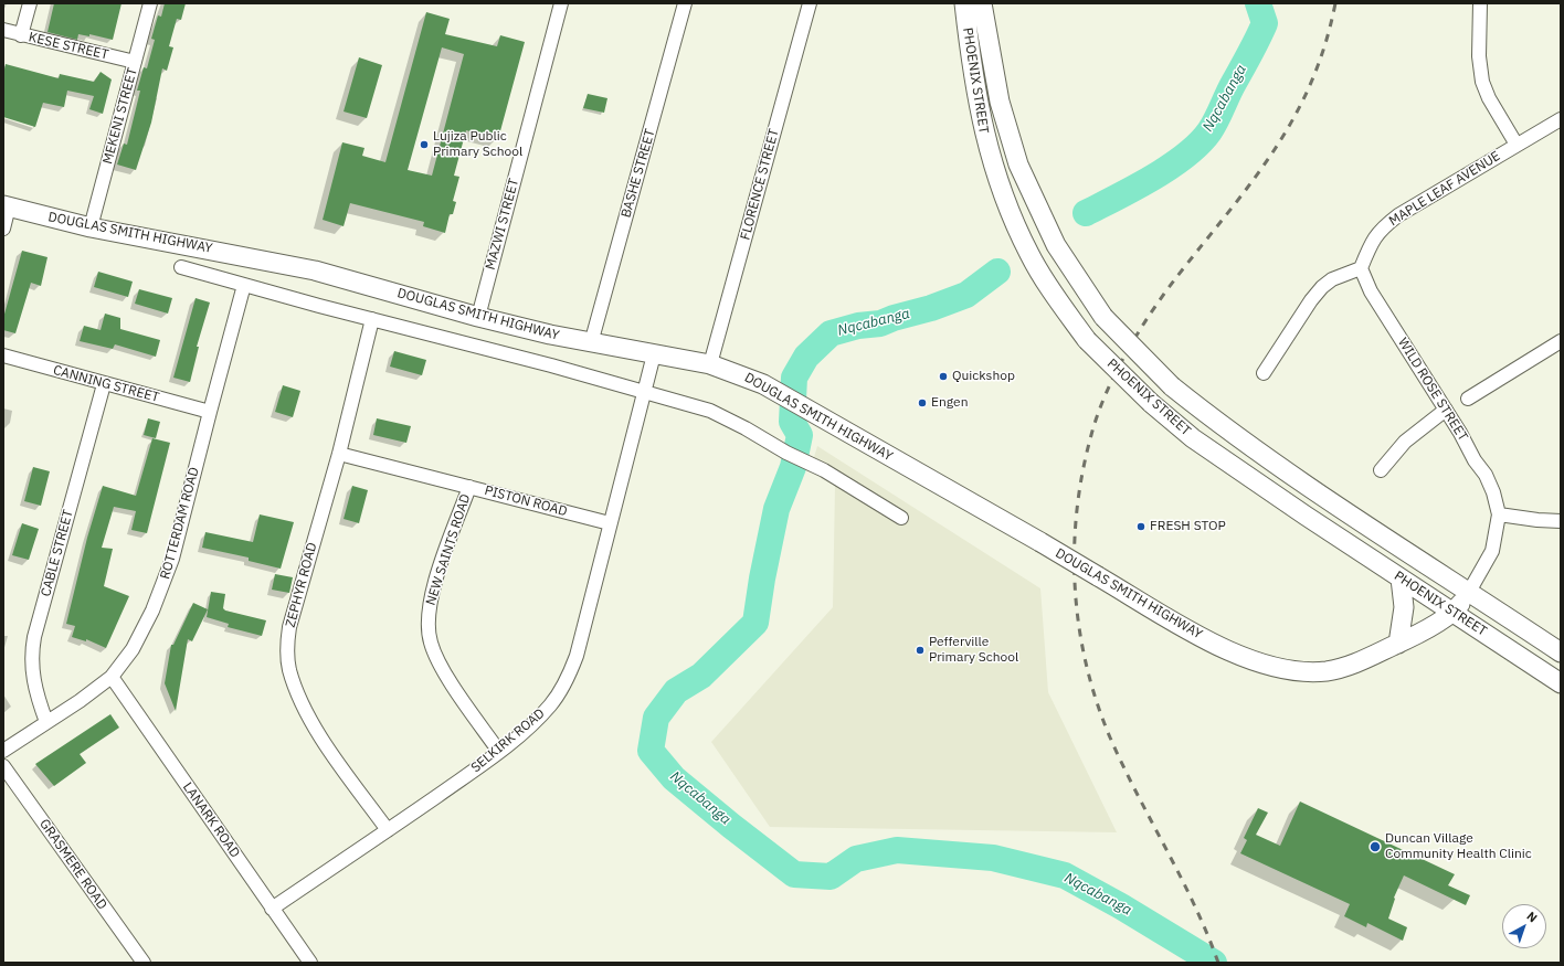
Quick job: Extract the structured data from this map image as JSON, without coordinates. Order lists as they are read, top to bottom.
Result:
{
  "streets": {
    "main road": ["PHOENIX STREET", "DOUGLAS SMITH HIGHWAY"],
    "street": [
      "KESE STREET",
      "MEKENI STREET",
      "BASHE STREET",
      "FLORENCE STREET",
      "MAPLE LEAF AVENUE",
      "MAZWI STREET",
      "CANNING STREET",
      "WILD ROSE STREET",
      "PISTON ROAD",
      "ROTTERDAM ROAD",
      "NEW SAINTS ROAD",
      "CABLE STREET",
      "ZEPHYR ROAD",
      "SELKIRK ROAD",
      "LANARK ROAD",
      "GRASMERE ROAD"
    ]
  },
  "crossings": [
    ["KESE STREET", "MEKENI STREET"],
    ["PHOENIX STREET", "DOUGLAS SMITH HIGHWAY"],
    ["PHOENIX STREET", "WILD ROSE STREET"],
    ["MEKENI STREET", "DOUGLAS SMITH HIGHWAY"],
    ["BASHE STREET", "DOUGLAS SMITH HIGHWAY"],
    ["FLORENCE STREET", "DOUGLAS SMITH HIGHWAY"],
    ["MAPLE LEAF AVENUE", "WILD ROSE STREET"],
    ["MAZWI STREET", "DOUGLAS SMITH HIGHWAY"],
    ["DOUGLAS SMITH HIGHWAY", "WILD ROSE STREET"],
    ["DOUGLAS SMITH HIGHWAY", "SELKIRK ROAD"],
    ["CANNING STREET", "ROTTERDAM ROAD"],
    ["CANNING STREET", "CABLE STREET"],
    ["PISTON ROAD", "NEW SAINTS ROAD"],
    ["PISTON ROAD", "ZEPHYR ROAD"],
    ["PISTON ROAD", "SELKIRK ROAD"],
    ["ROTTERDAM ROAD", "CABLE STREET"],
    ["ROTTERDAM ROAD", "LANARK ROAD"],
    ["NEW SAINTS ROAD", "SELKIRK ROAD"],
    ["ZEPHYR ROAD", "SELKIRK ROAD"],
    ["SELKIRK ROAD", "LANARK ROAD"]
  ],
  "water": ["Nqcabanga"],
  "places": [
    "Lujiza Public Primary School",
    "Quickshop",
    "Engen",
    "FRESH STOP",
    "Pefferville Primary School",
    "Duncan Village Community Health Clinic"
  ],
  "north": "top right"
}
